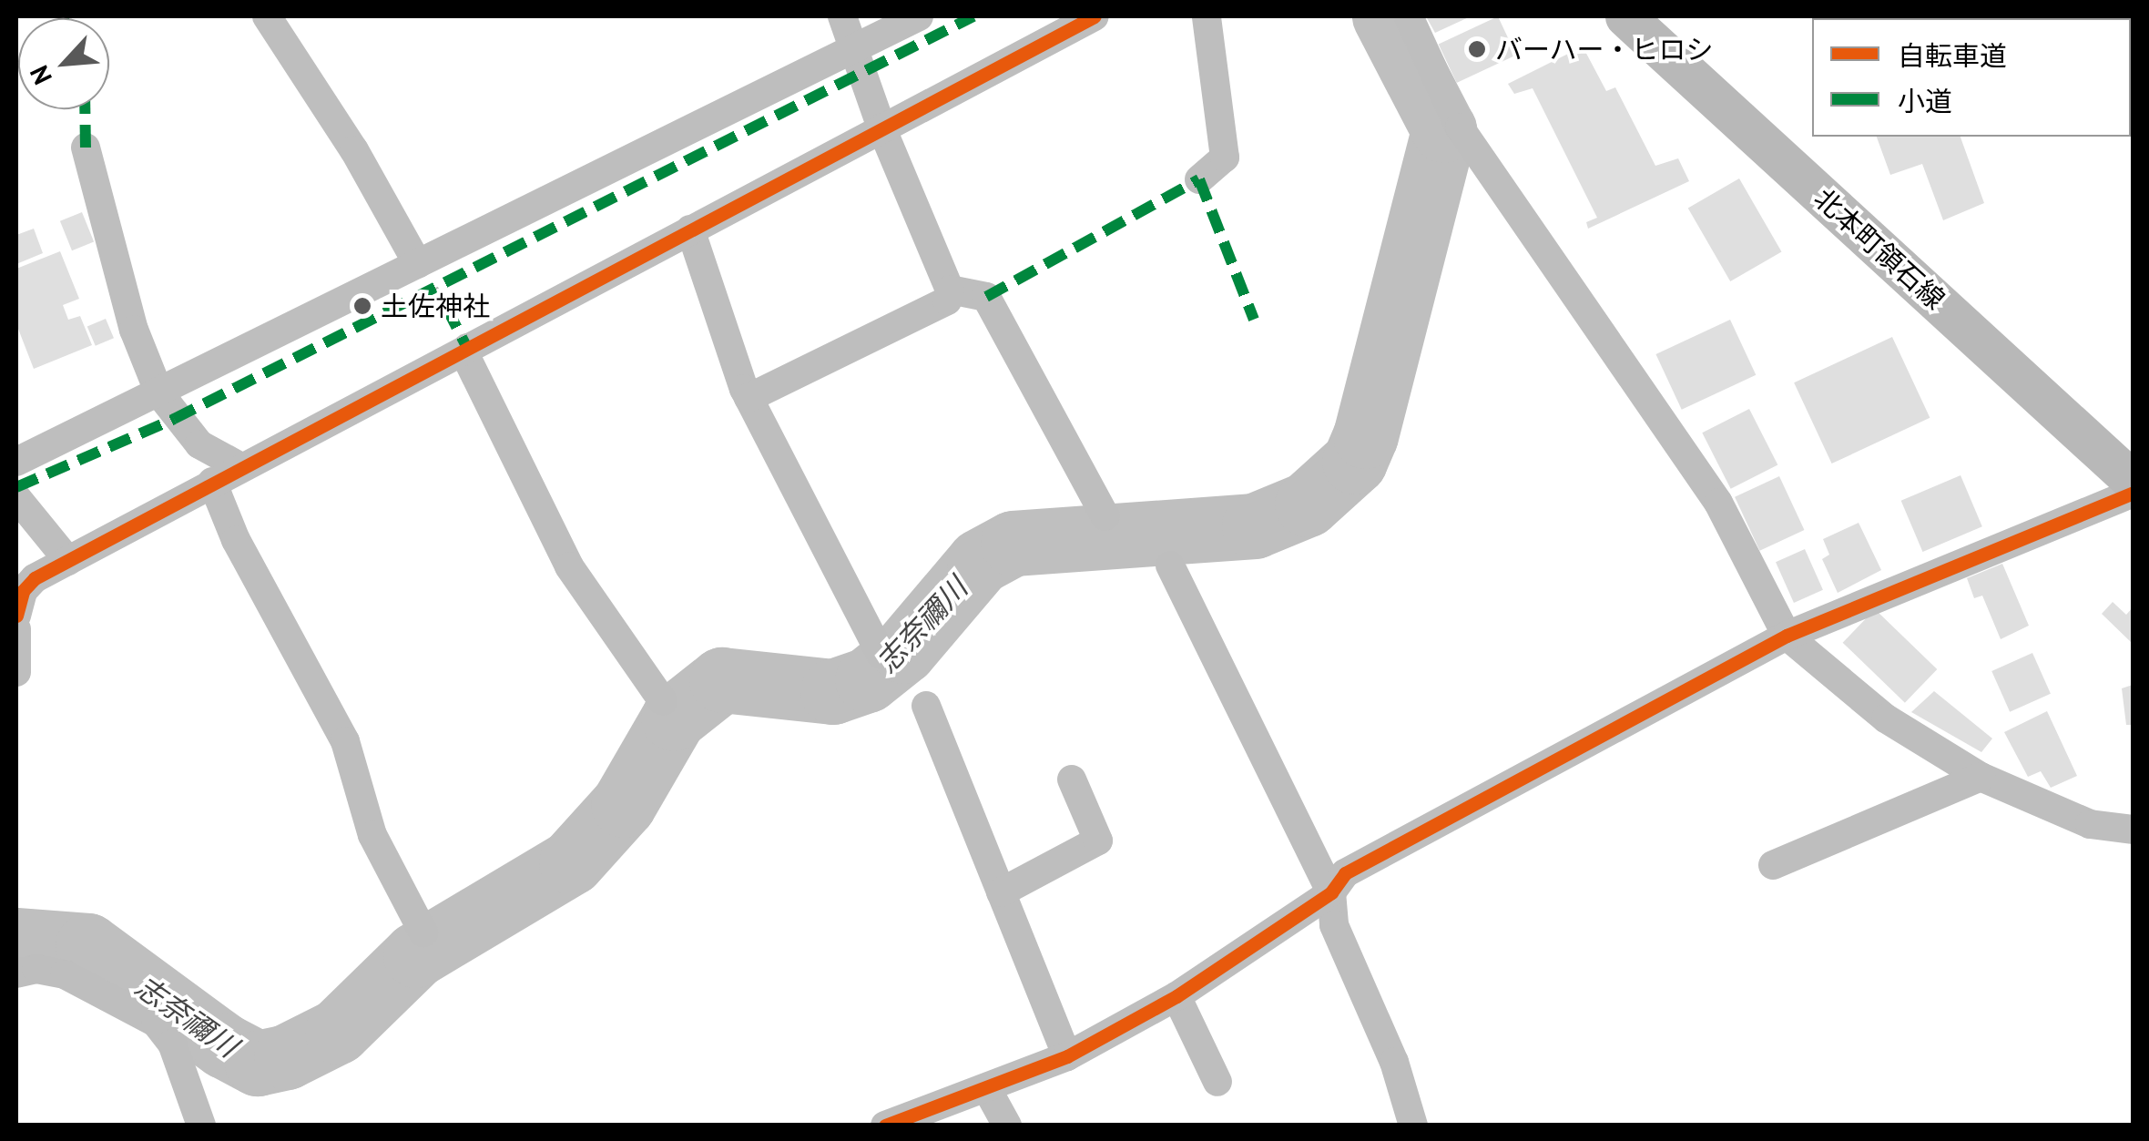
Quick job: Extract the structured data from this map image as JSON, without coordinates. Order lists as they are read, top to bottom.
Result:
{
  "streets": {
    "main road": ["北本町領石線"]
  },
  "water": ["志奈禰川"],
  "places": ["バーハー・ヒロシ", "土佐神社"],
  "legend": ["自転車道", "小道"],
  "north": "bottom left"
}
